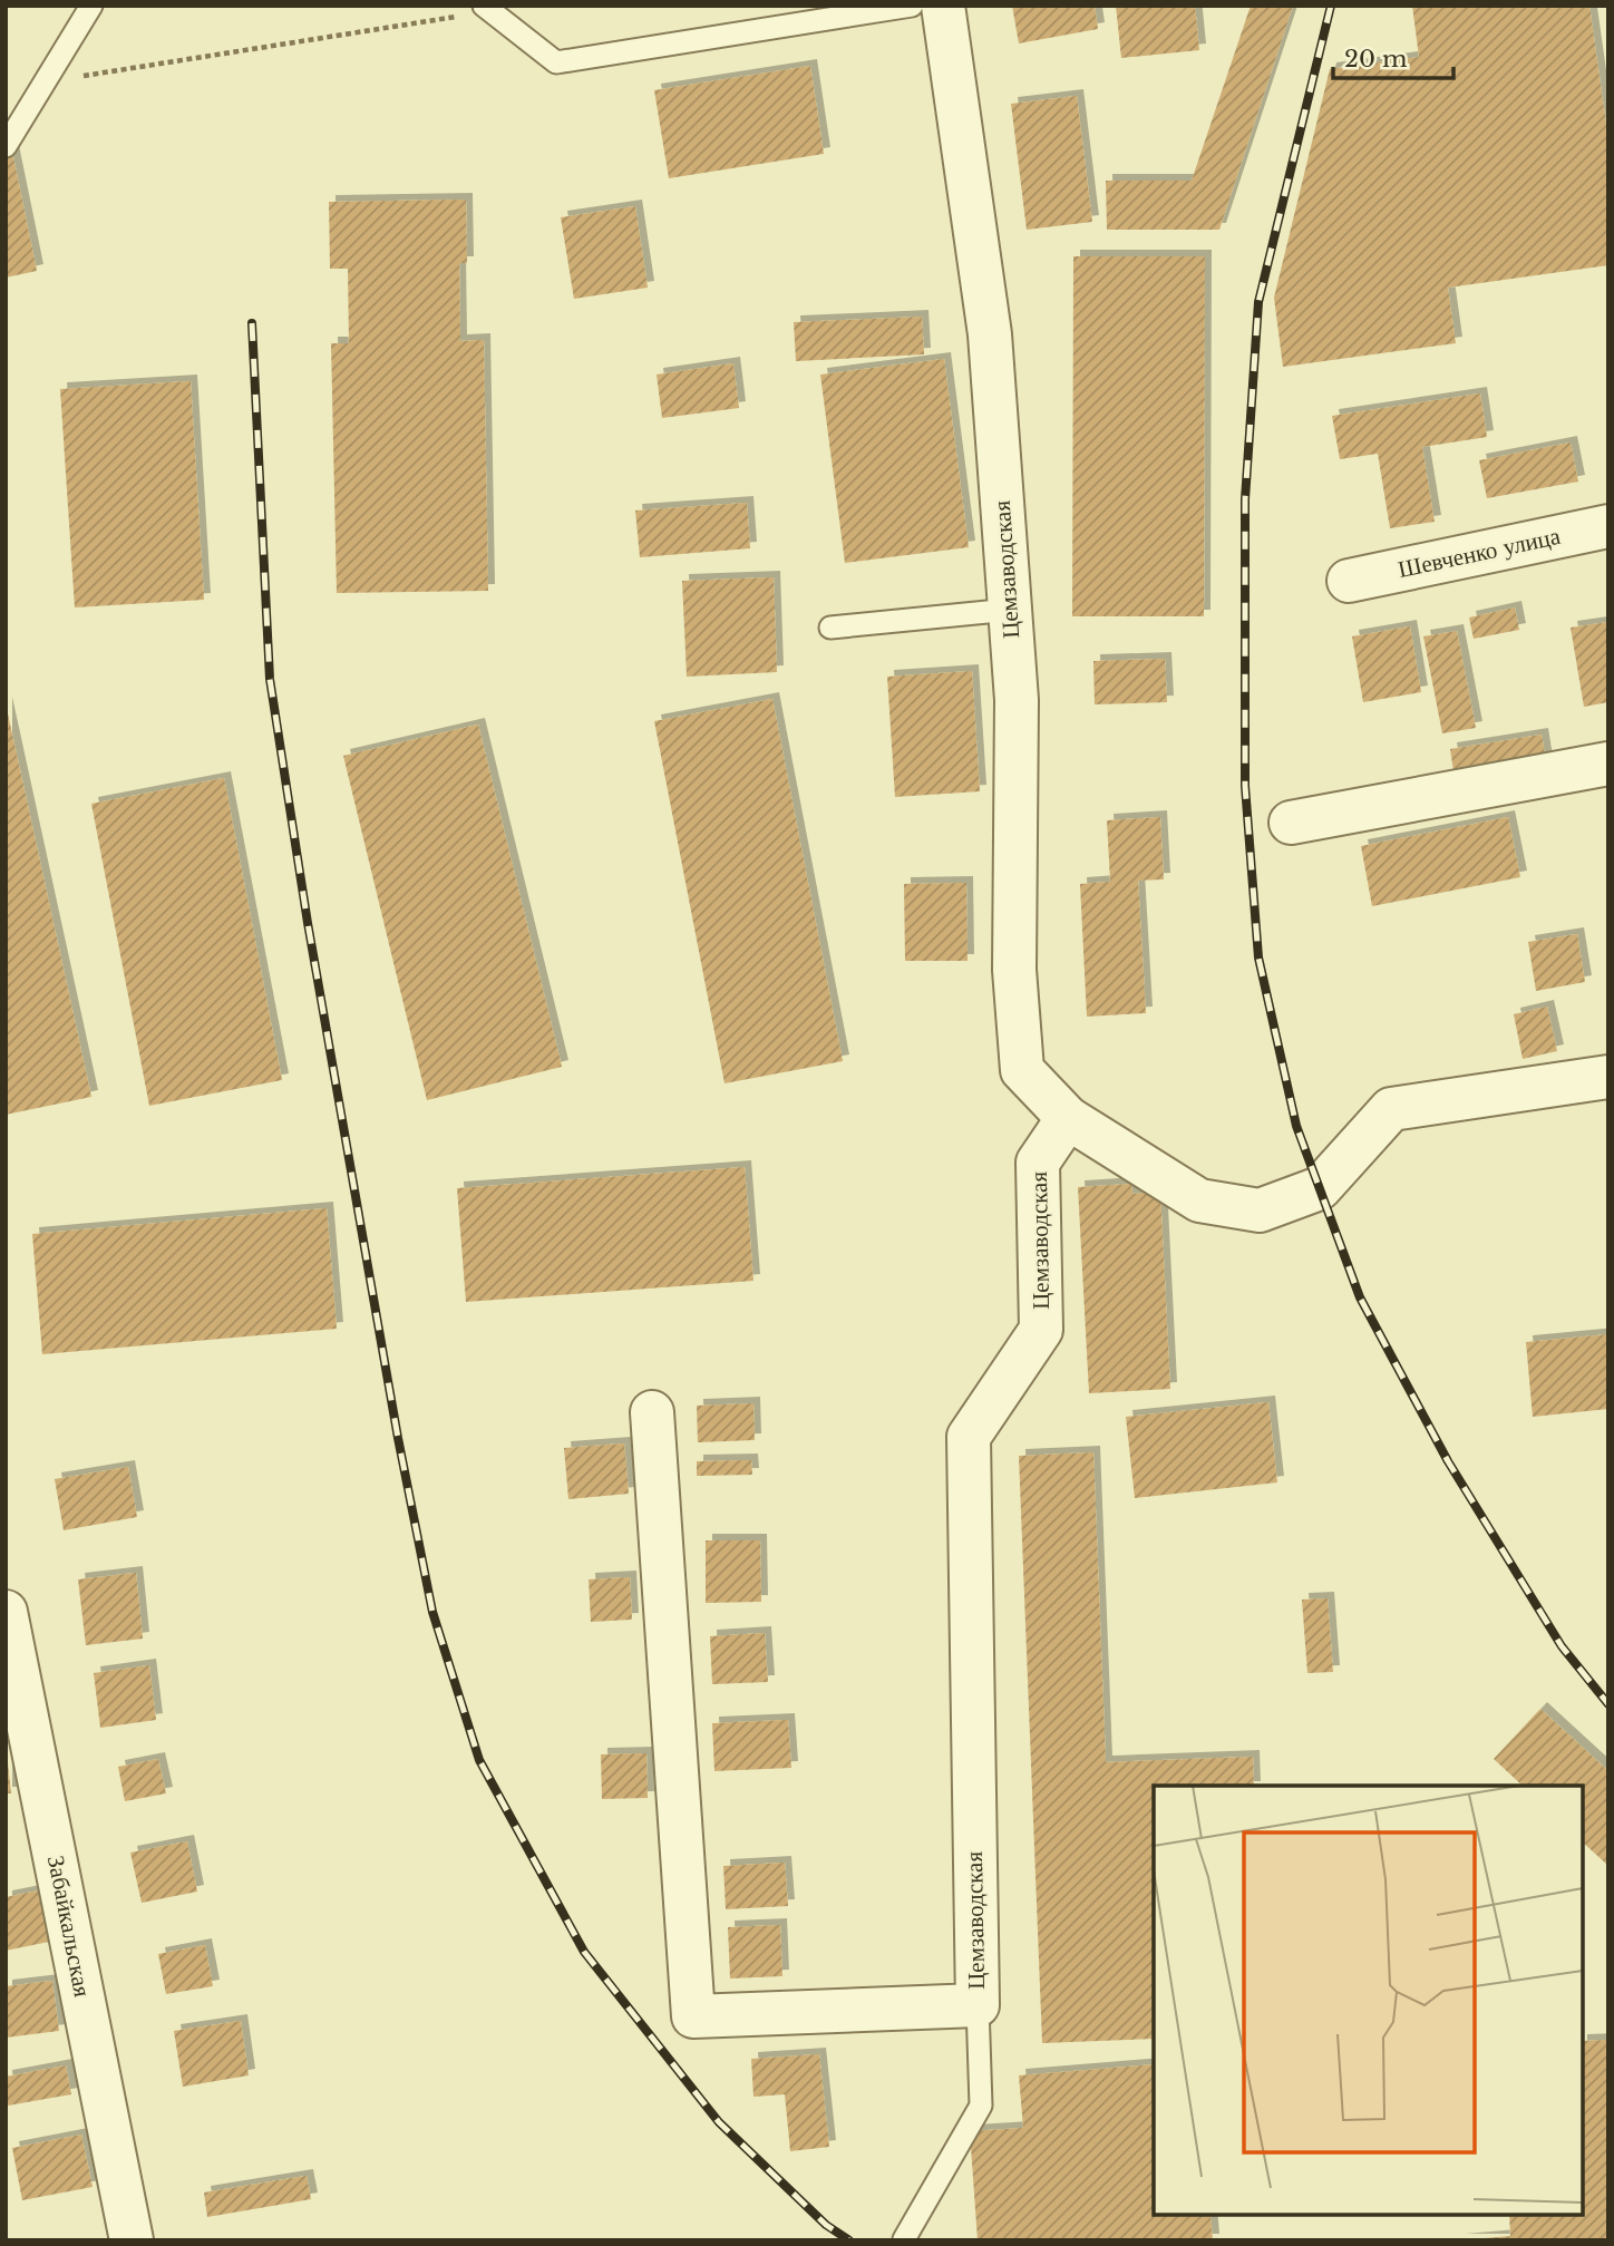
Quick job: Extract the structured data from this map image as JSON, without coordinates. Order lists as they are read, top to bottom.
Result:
{
  "streets": {
    "street": ["Шевченко улица", "Цемзаводская", "Забайкальская"]
  },
  "scale_bar": "20 m"
}
